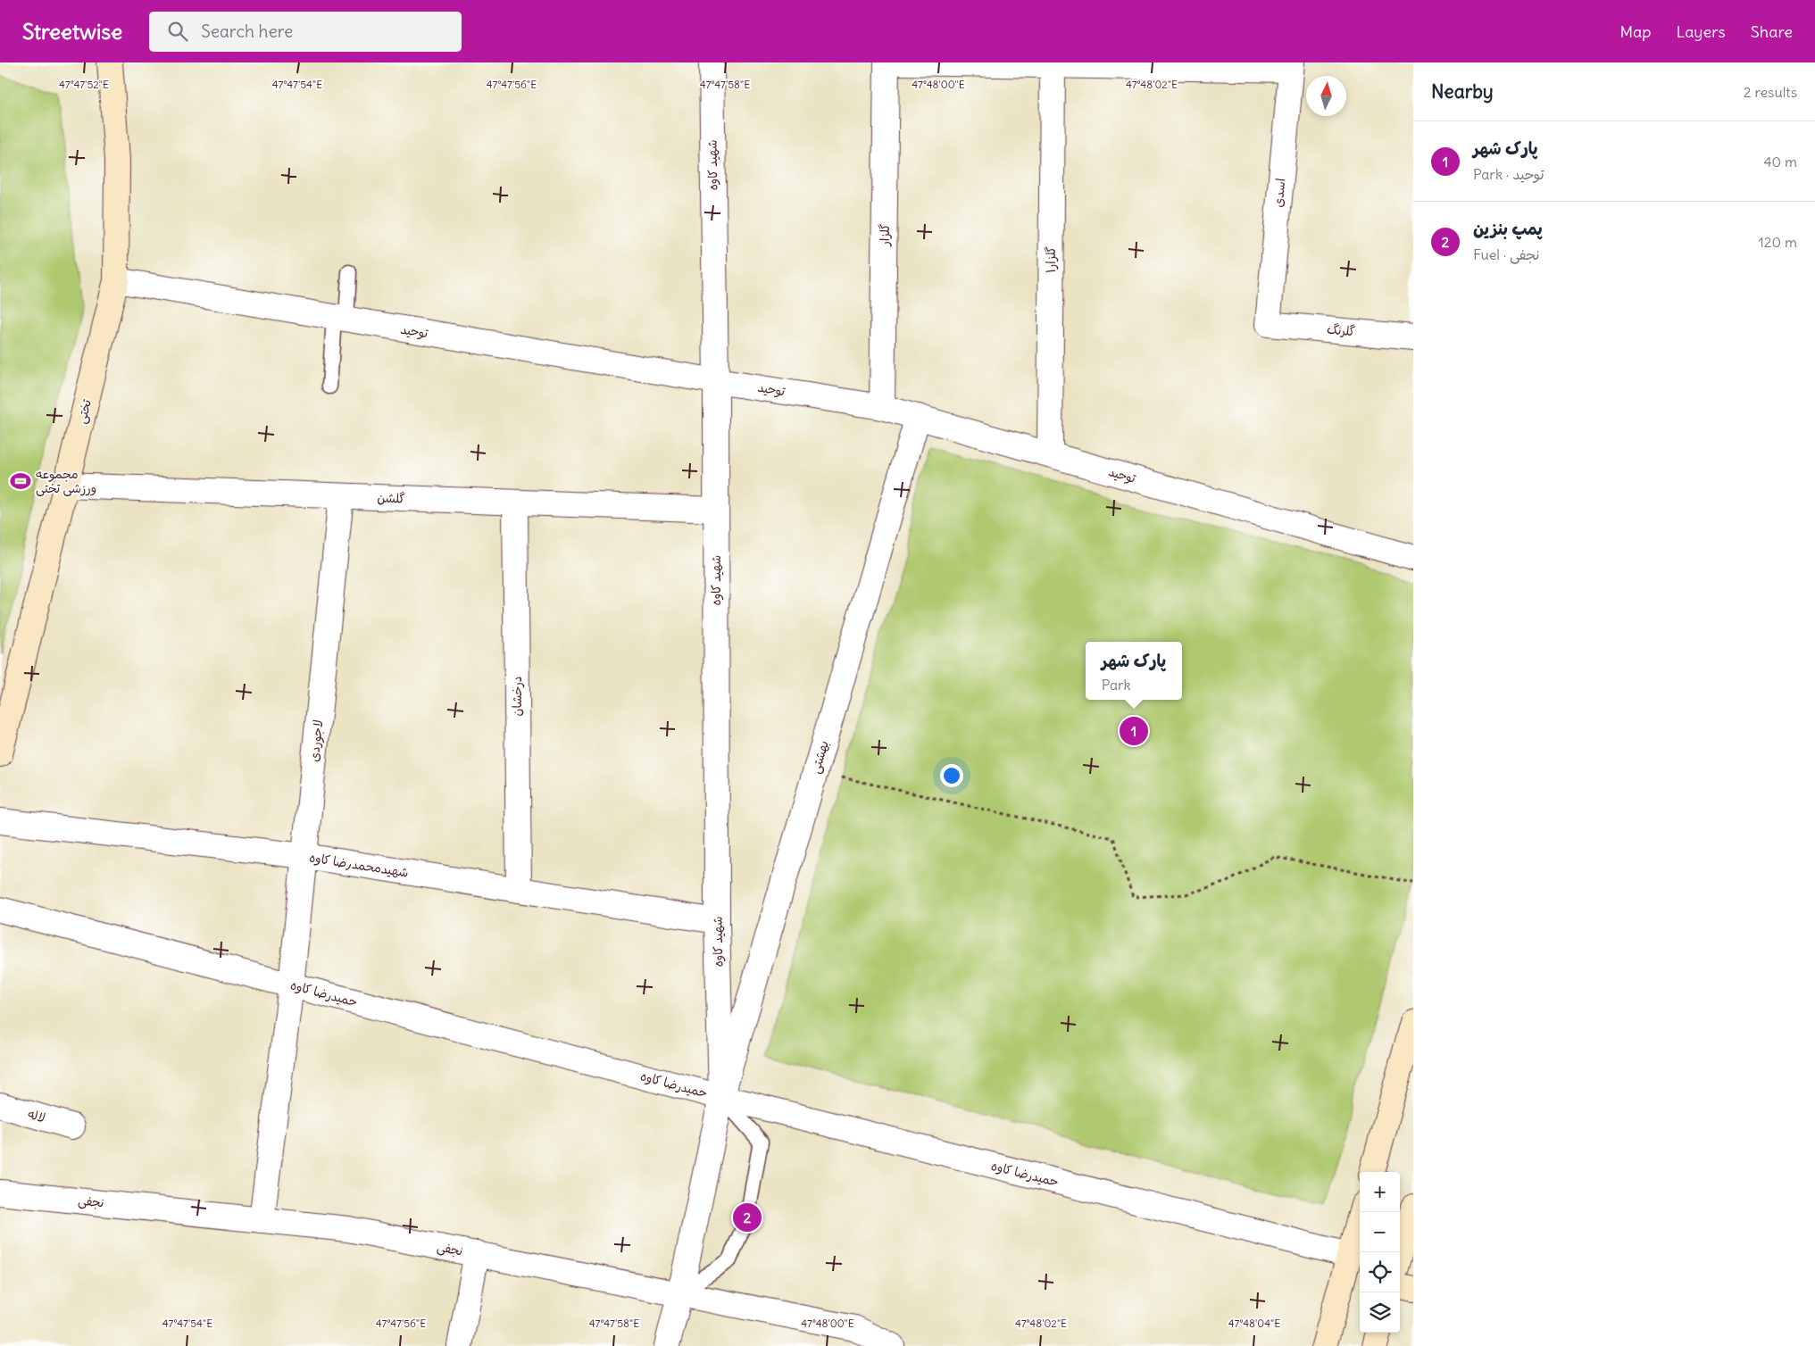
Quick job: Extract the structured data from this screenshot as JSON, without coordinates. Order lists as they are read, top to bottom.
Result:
{
  "streets": {
    "main road": ["تختی"],
    "street": [
      "شهید کاوه",
      "اسدی",
      "گلزار",
      "گلزار۱",
      "گلرنگ",
      "توحید",
      "گلشن",
      "درخشان",
      "لاجوردی",
      "بهشتی",
      "شهیدمحمدرضا کاوه",
      "حمیدرضا کاوه",
      "لاله",
      "نجفی"
    ]
  },
  "crossings": [
    ["شهید کاوه", "توحید"],
    ["شهید کاوه", "گلشن"],
    ["شهید کاوه", "بهشتی"],
    ["شهید کاوه", "شهیدمحمدرضا کاوه"],
    ["شهید کاوه", "حمیدرضا کاوه"],
    ["اسدی", "گلرنگ"],
    ["گلزار", "توحید"],
    ["گلزار۱", "توحید"],
    ["توحید", "تختی"],
    ["توحید", "بهشتی"],
    ["تختی", "گلشن"],
    ["گلشن", "درخشان"],
    ["گلشن", "لاجوردی"],
    ["درخشان", "شهیدمحمدرضا کاوه"],
    ["لاجوردی", "شهیدمحمدرضا کاوه"],
    ["لاجوردی", "حمیدرضا کاوه"],
    ["لاجوردی", "نجفی"],
    ["بهشتی", "حمیدرضا کاوه"]
  ],
  "places": {
    "sports": ["مجموعه ورزشی تختی"]
  },
  "north": "top",
  "page": {
    "header": "Streetwise",
    "search": "Search here",
    "nav": ["Map", "Layers", "Share"],
    "heading": ["Nearby", "2 results"],
    "list": [
      {
        "mark": "1",
        "name": "پارک شهر",
        "note": "Park · توحید",
        "value": "40 m"
      },
      {
        "mark": "2",
        "name": "پمپ بنزین",
        "note": "Fuel · نجفی",
        "value": "120 m"
      }
    ],
    "popup": ["پارک شهر", "Park"],
    "pins": ["1", "2"],
    "map_buttons": ["+", "−"]
  },
  "coordinates": [
    "47°47'52\"E",
    "47°47'54\"E",
    "47°47'56\"E",
    "47°47'58\"E",
    "47°48'00\"E",
    "47°48'02\"E",
    "47°48'04\"E"
  ]
}
